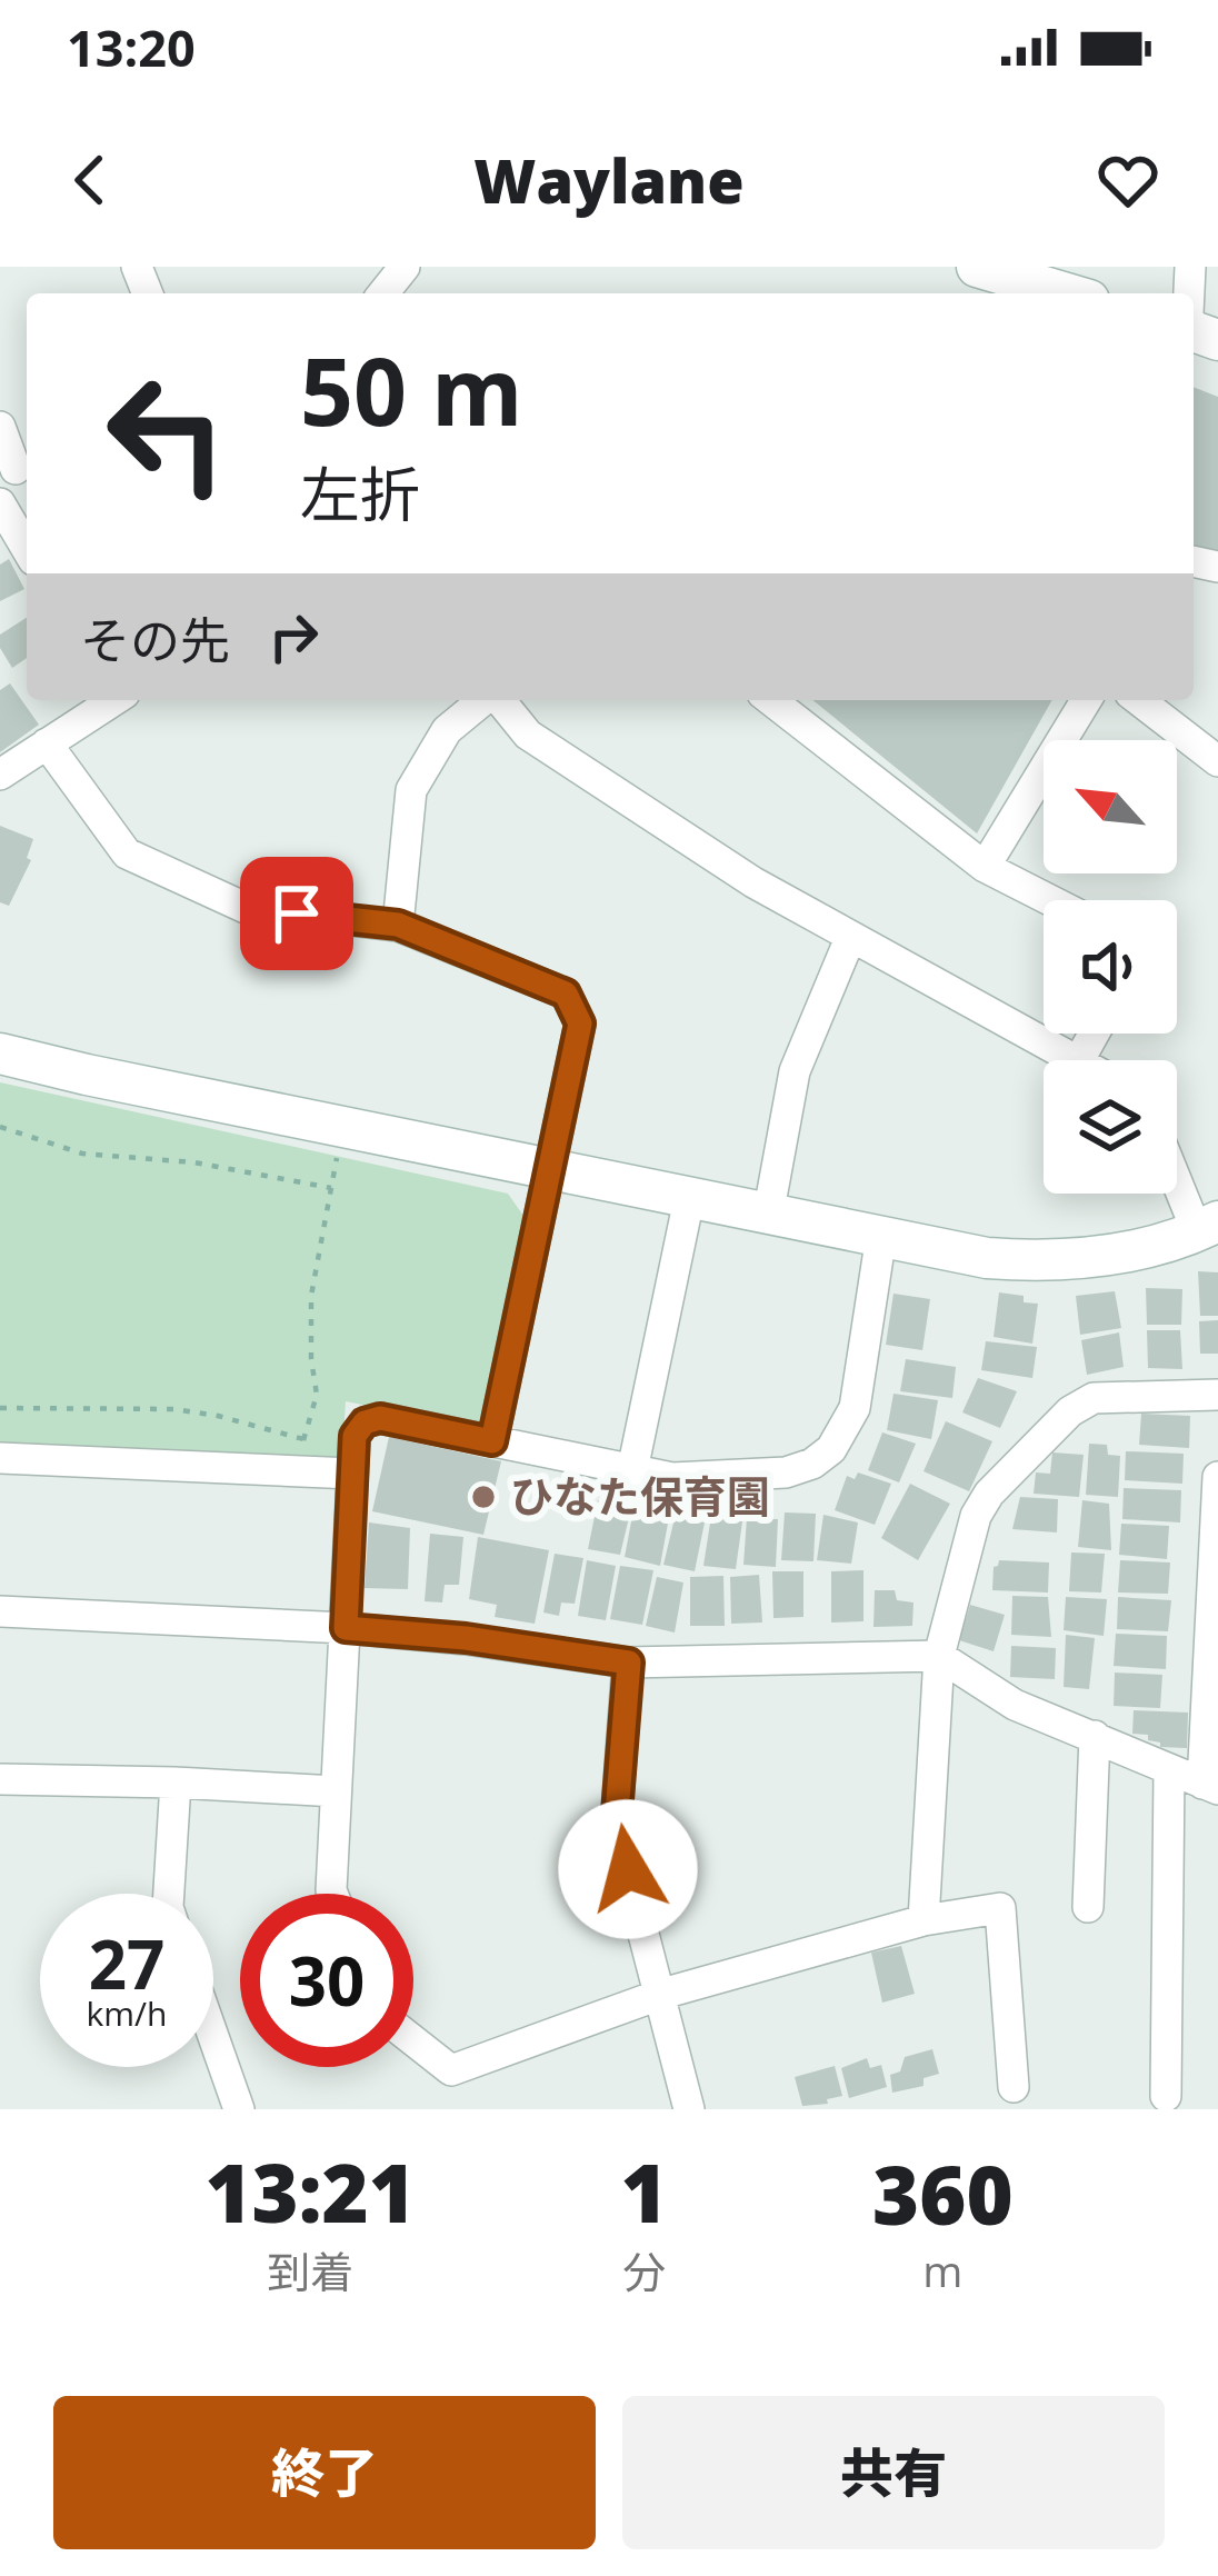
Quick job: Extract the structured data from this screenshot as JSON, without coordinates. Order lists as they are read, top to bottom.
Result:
{
  "places": ["ひなた保育園"],
  "north": "top left",
  "page": {
    "status": "13:20",
    "header": "Waylane",
    "turn": ["50 m", "左折"],
    "then": "その先",
    "speed": "27 km/h",
    "limit": "30",
    "eta": [
      "13:21",
      "到着",
      "1",
      "分",
      "360",
      "m"
    ],
    "buttons": ["終了", "共有"]
  }
}
